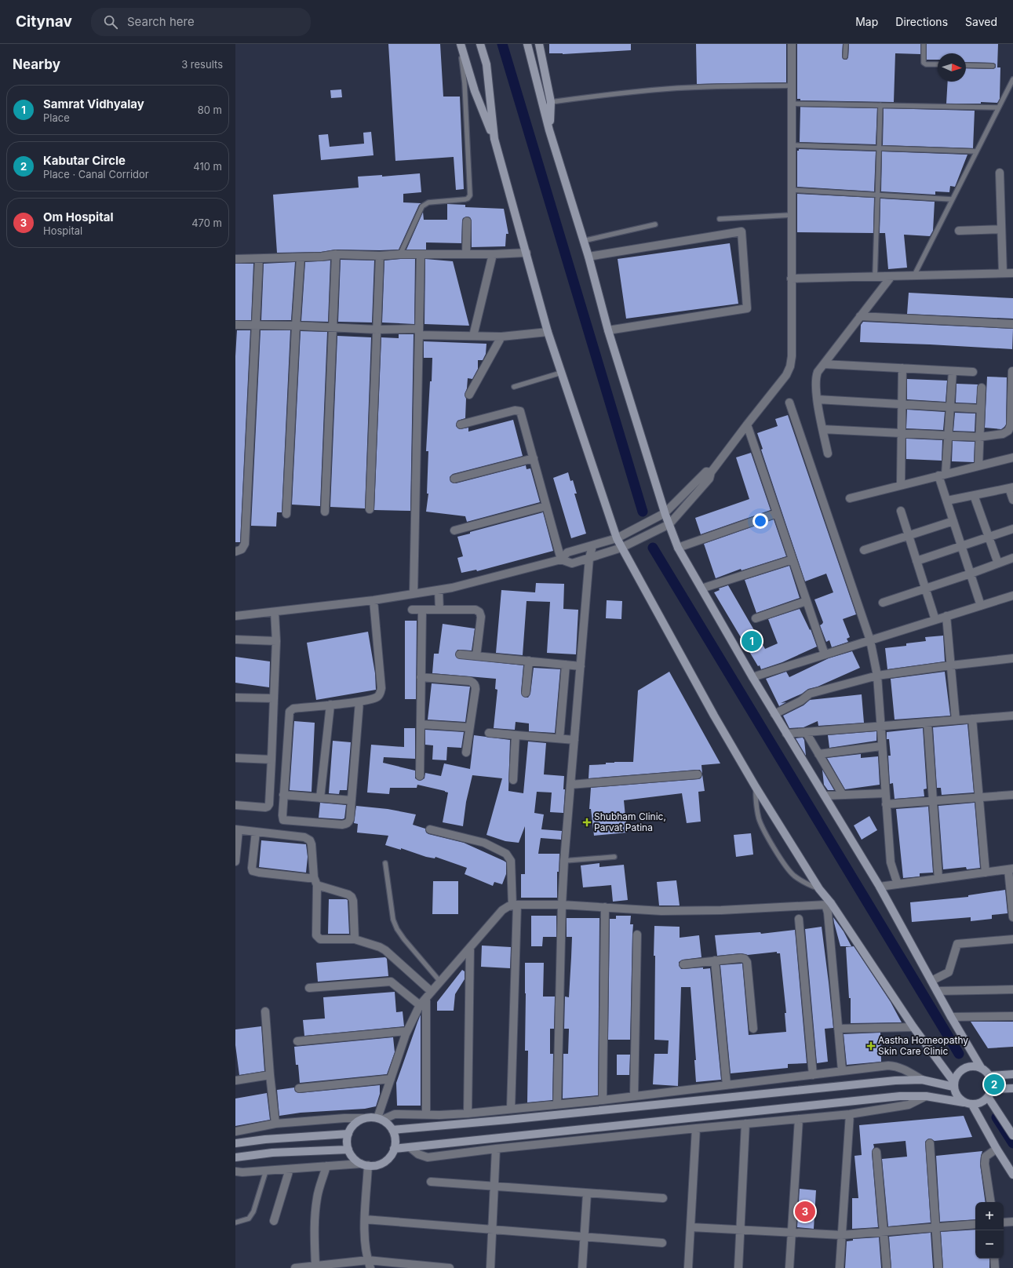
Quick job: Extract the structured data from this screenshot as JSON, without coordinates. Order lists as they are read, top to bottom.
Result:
{
  "places": {
    "health": ["Shubham Clinic, Parvat Patina", "Aastha Homeopathy Skin Care Clinic"]
  },
  "north": "right",
  "page": {
    "header": "Citynav",
    "search": "Search here",
    "nav": ["Map", "Directions", "Saved"],
    "heading": ["Nearby", "3 results"],
    "list": [
      {
        "mark": "1",
        "name": "Samrat Vidhyalay",
        "note": "Place",
        "value": "80 m"
      },
      {
        "mark": "2",
        "name": "Kabutar Circle",
        "note": "Place · Canal Corridor",
        "value": "410 m"
      },
      {
        "mark": "3",
        "name": "Om Hospital",
        "note": "Hospital",
        "value": "470 m"
      }
    ],
    "pins": ["1", "2", "3"],
    "map_buttons": ["+", "−"]
  }
}
